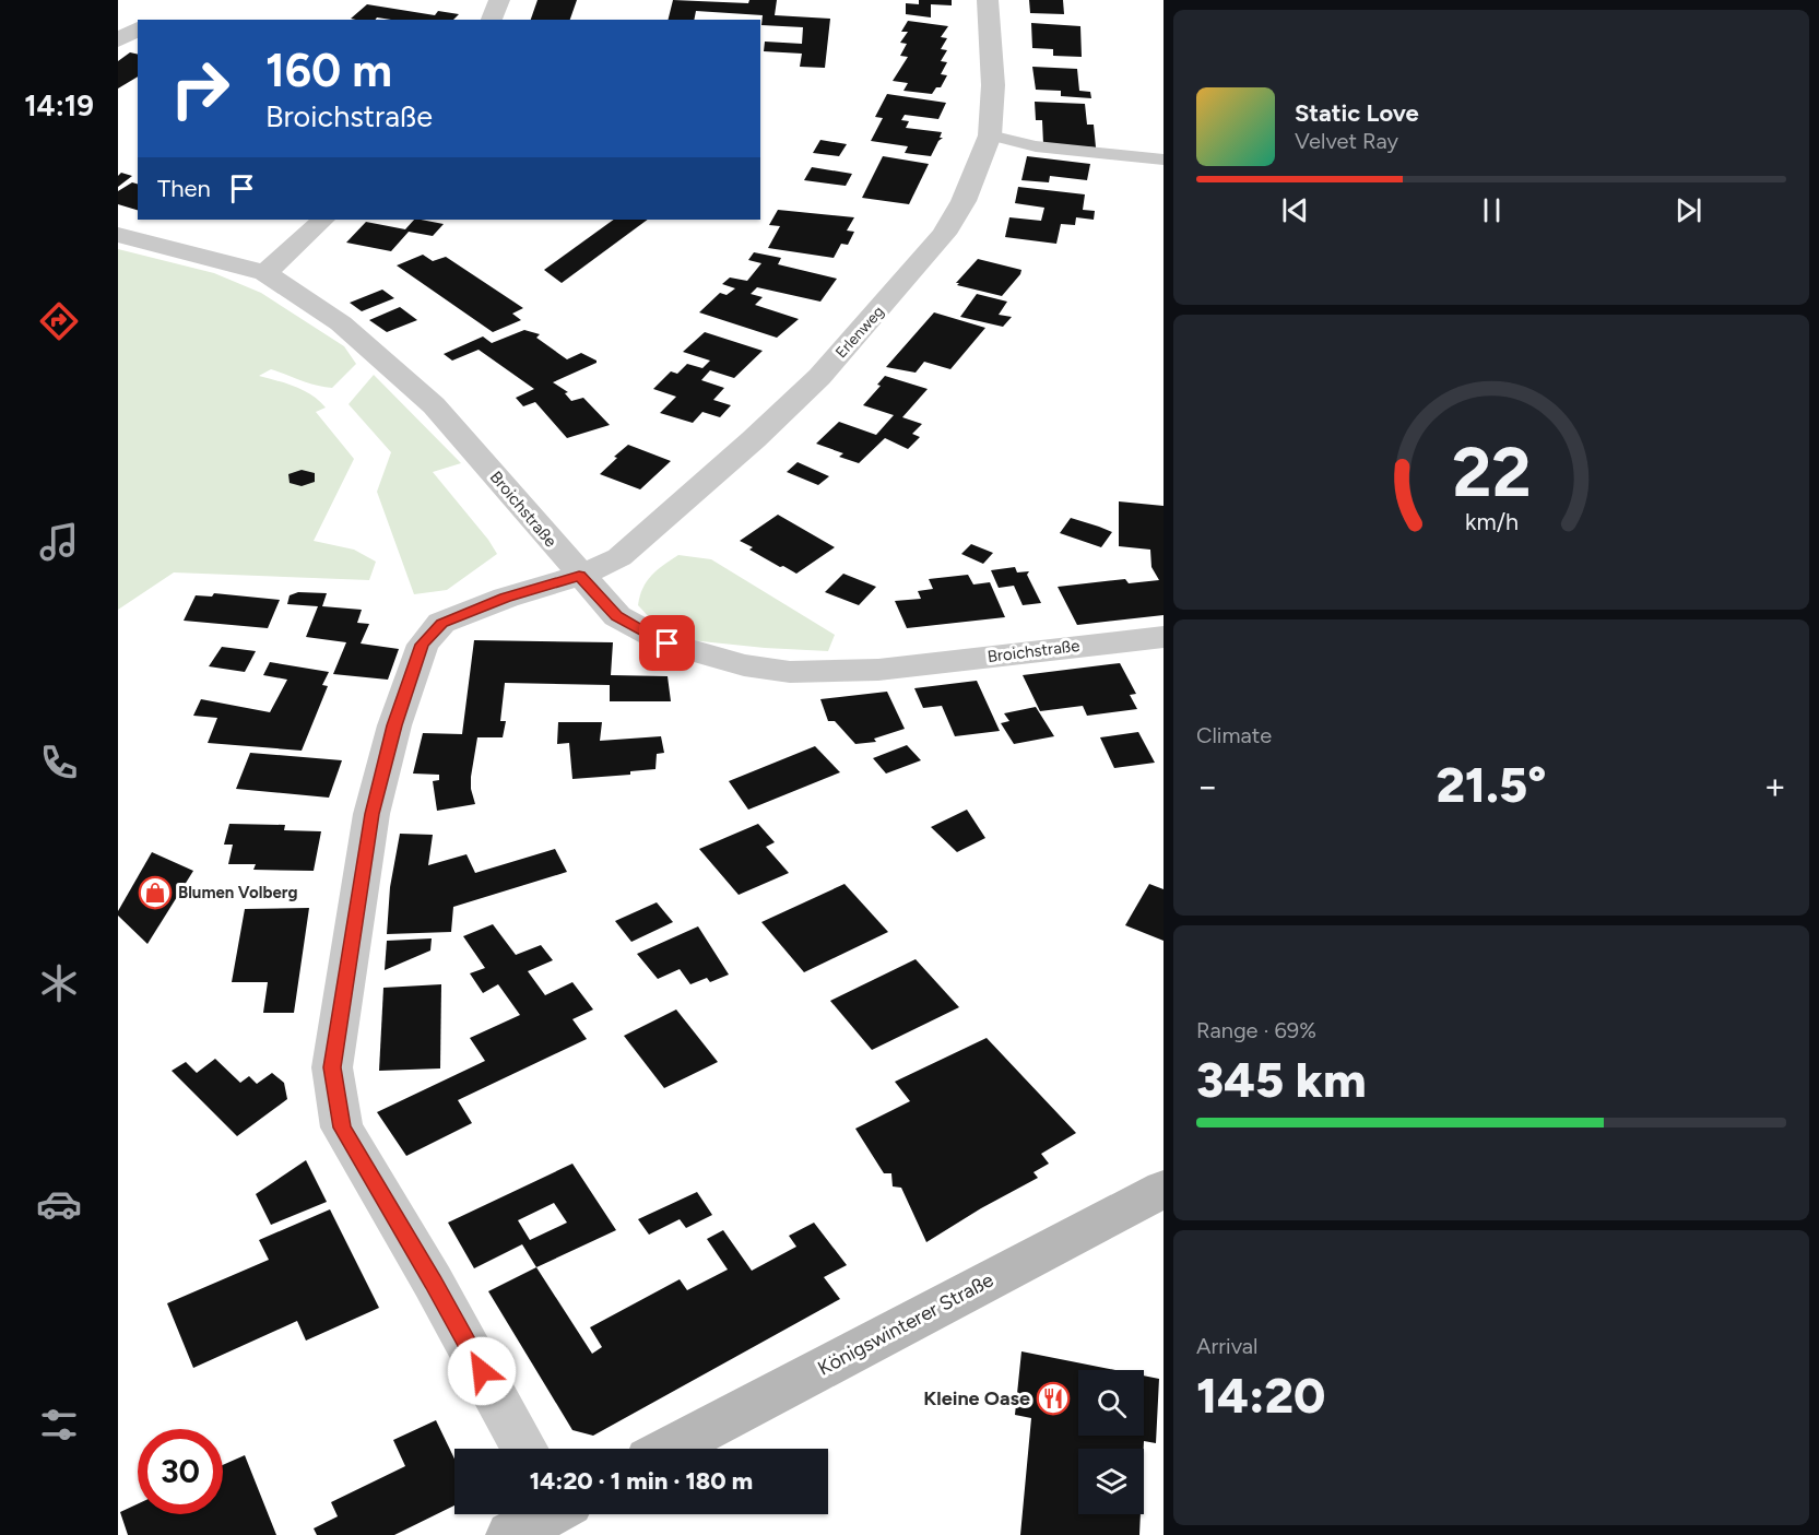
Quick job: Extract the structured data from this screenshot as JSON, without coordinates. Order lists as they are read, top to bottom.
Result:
{
  "streets": {
    "main road": ["Königswinterer Straße"],
    "street": ["Erlenweg", "Broichstraße"]
  },
  "crossings": [
    ["Erlenweg", "Broichstraße"]
  ],
  "places": {
    "shop": ["Blumen Volberg"],
    "restaurant": ["Kleine Oase"]
  },
  "page": {
    "tabs": "14:19",
    "turn": ["160 m", "Broichstraße"],
    "song": ["Static Love", "Velvet Ray"],
    "then": "Then",
    "tile": [
      "Climate",
      ["Range · 69%", "345 km"],
      ["Arrival", "14:20"]
    ],
    "heat": ["−", "21.5°", "+"],
    "limit": "30",
    "trip": "14:20 · 1 min · 180 m",
    "gauge": ["22", "km/h"]
  }
}
